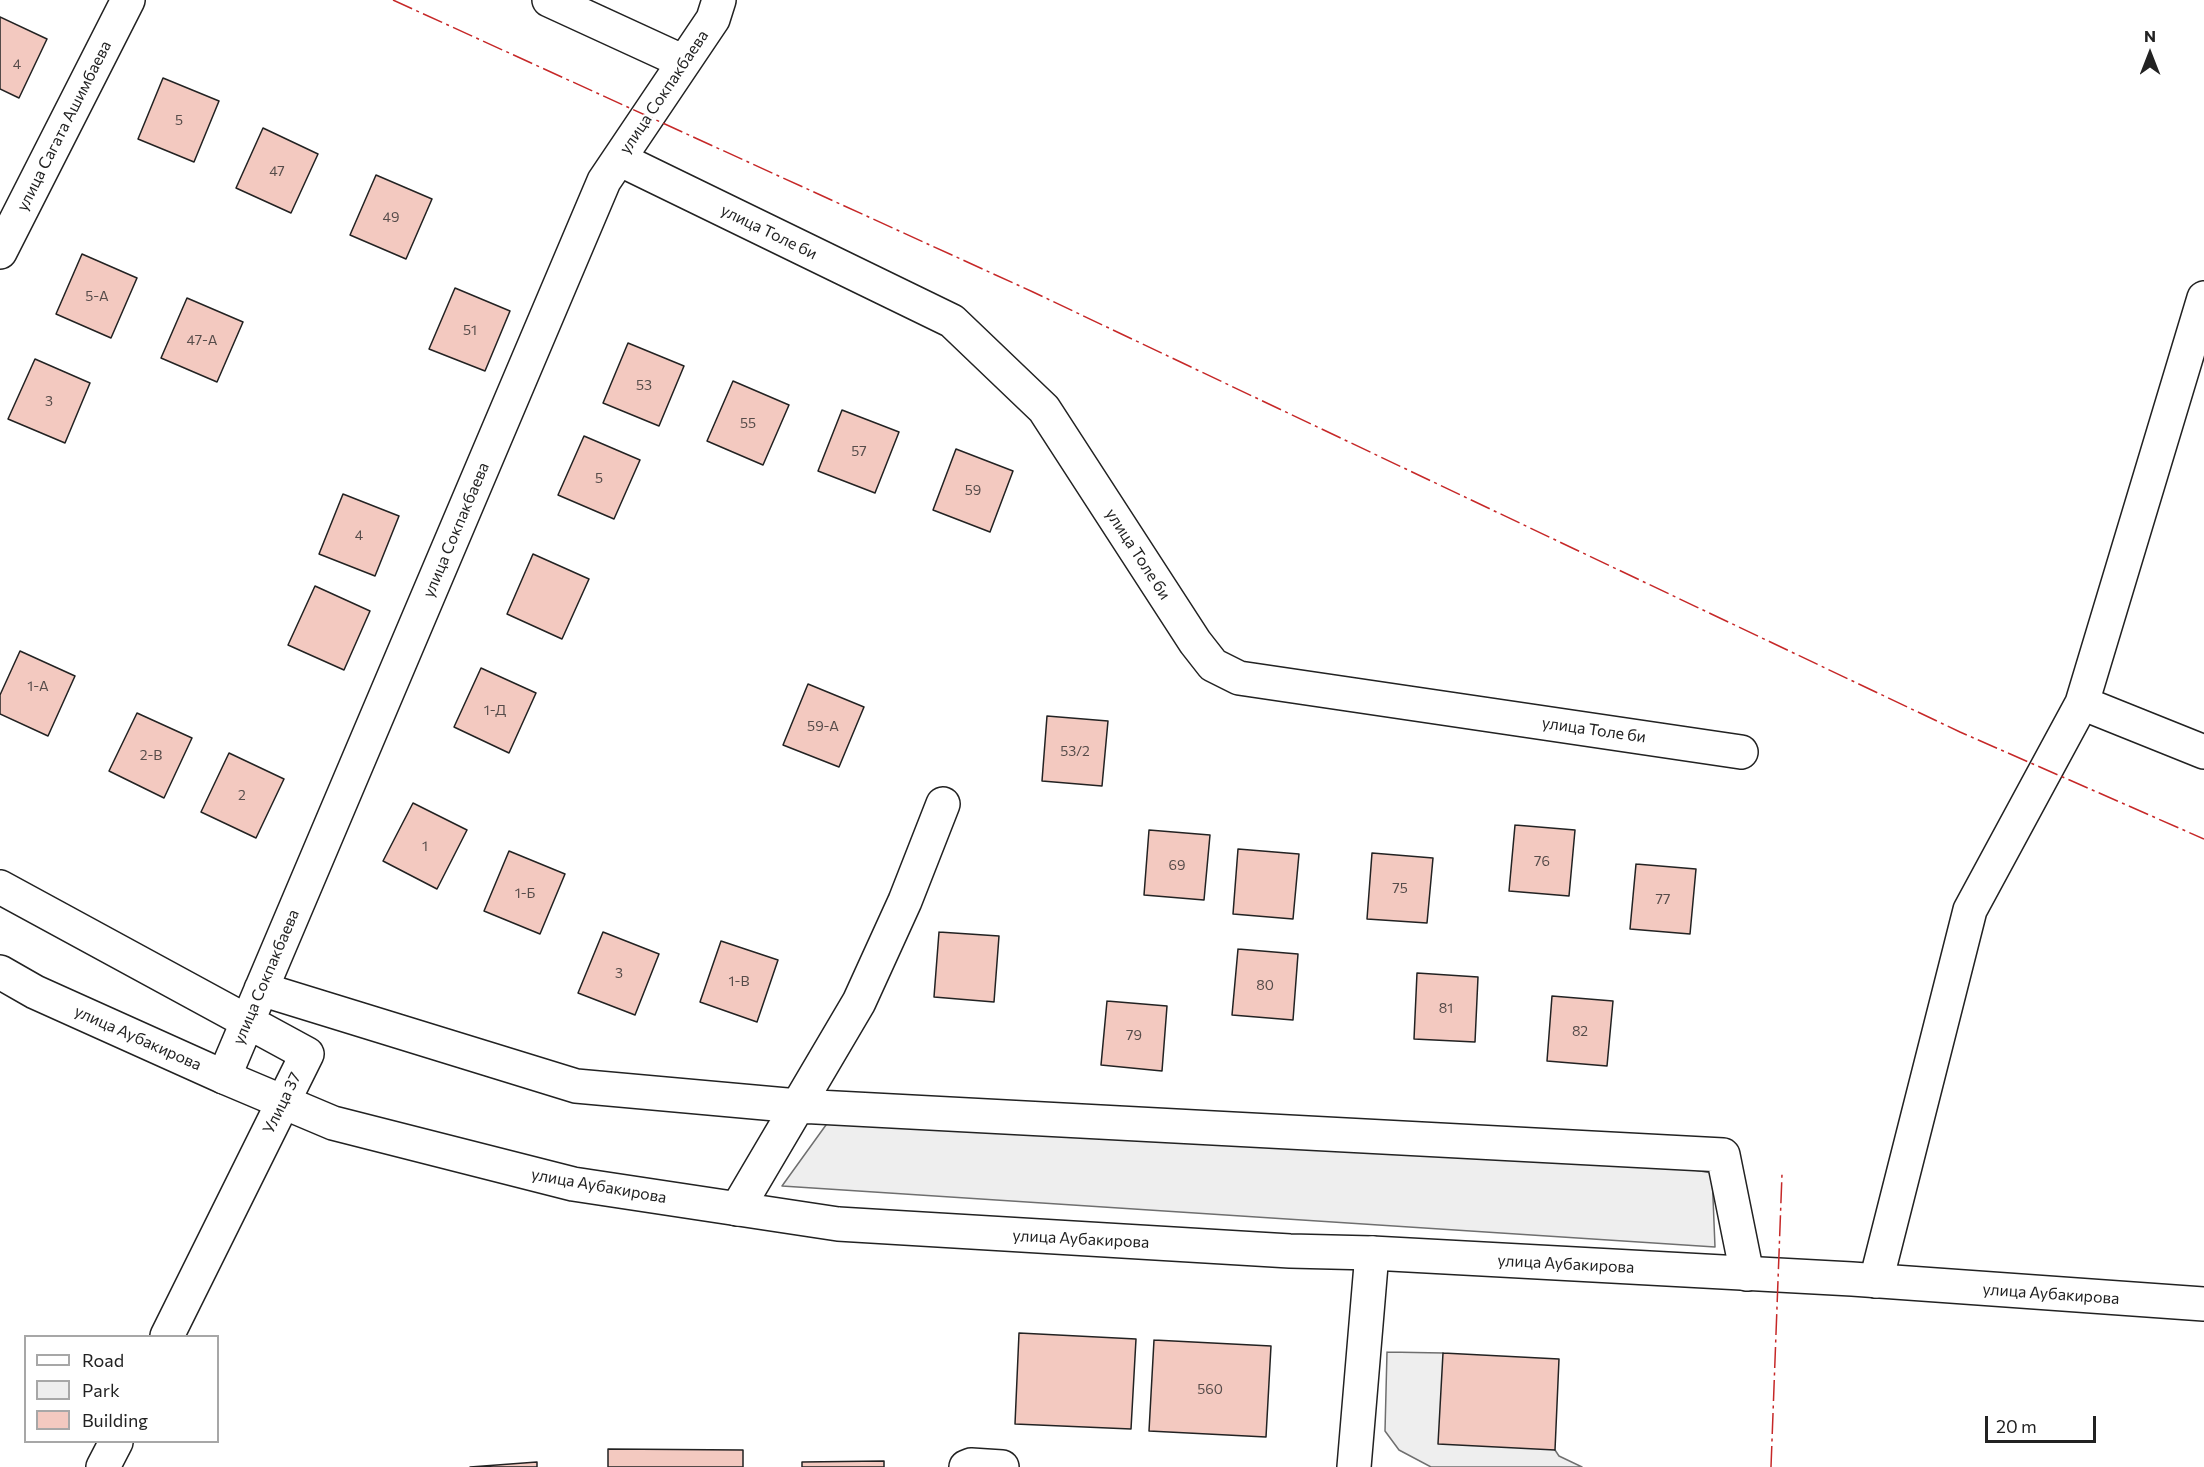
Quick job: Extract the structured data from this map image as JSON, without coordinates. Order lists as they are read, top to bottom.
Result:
{
  "streets": {
    "street": [
      "улица Сокпакбаева",
      "улица Сагата Ашимбаева",
      "улица Толе би",
      "улица Аубакирова",
      "Улица 37"
    ]
  },
  "crossings": [
    ["улица Сокпакбаева", "улица Толе би"],
    ["улица Сокпакбаева", "улица Аубакирова"]
  ],
  "house_numbers": [
    "4",
    "5",
    "47",
    "49",
    "5-А",
    "51",
    "47-А",
    "53",
    "3",
    "55",
    "57",
    "5",
    "59",
    "4",
    "1-А",
    "1-Д",
    "59-А",
    "53/2",
    "2-В",
    "2",
    "1",
    "76",
    "69",
    "75",
    "1-Б",
    "77",
    "3",
    "1-В",
    "80",
    "81",
    "82",
    "79",
    "560"
  ],
  "legend": ["Road", "Park", "Building"],
  "scale_bar": "20 m",
  "north": "top"
}
